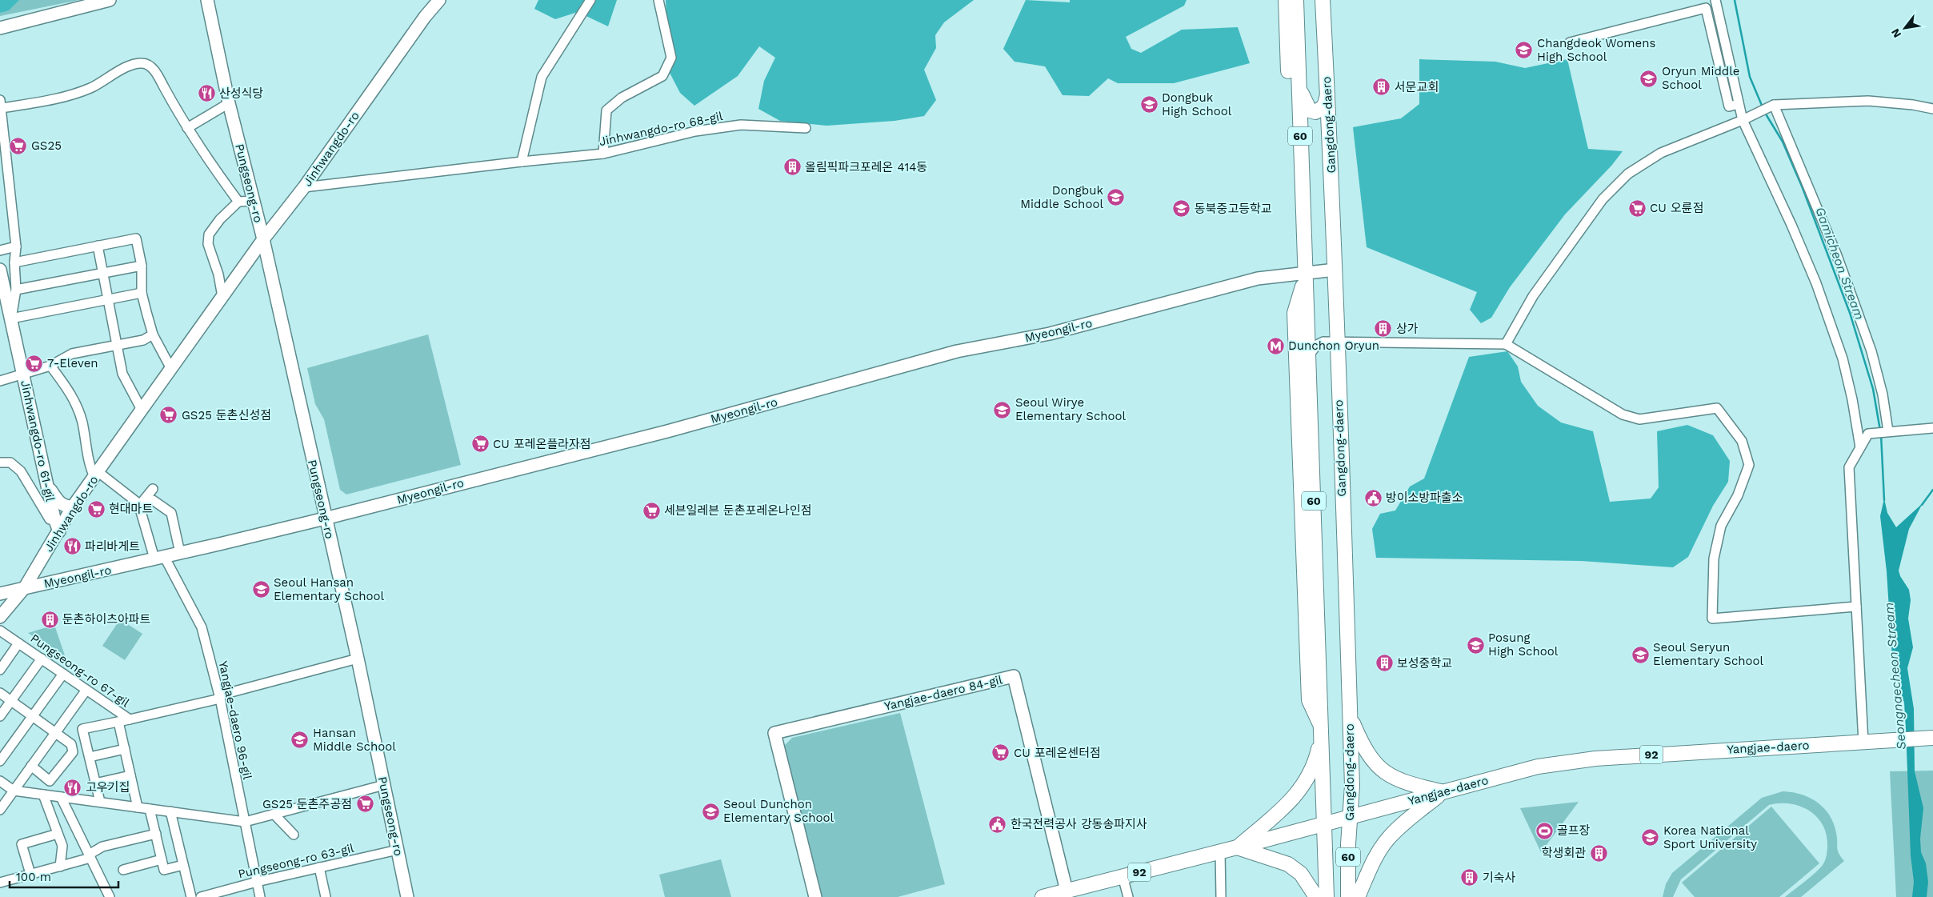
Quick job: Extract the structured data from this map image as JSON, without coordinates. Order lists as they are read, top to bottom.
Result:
{
  "streets": {
    "main road": [
      "Gangdong-daero",
      "60",
      "Jinhwangdo-ro",
      "Pungseong-ro",
      "Myeongil-ro",
      "Jinhwangdo-ro 61-gil",
      "Yangjae-daero 84-gil",
      "Yangjae-daero",
      "92"
    ],
    "street": [
      "Jinhwangdo-ro 68-gil",
      "Pungseong-ro 67-gil",
      "Yangjae-daero 96-gil",
      "Pungseong-ro 63-gil"
    ]
  },
  "crossings": [
    ["Gangdong-daero", "Myeongil-ro"],
    ["Gangdong-daero", "Yangjae-daero"],
    ["Jinhwangdo-ro 68-gil", "Jinhwangdo-ro"],
    ["Jinhwangdo-ro", "Pungseong-ro"],
    ["Jinhwangdo-ro", "Myeongil-ro"],
    ["Jinhwangdo-ro", "Jinhwangdo-ro 61-gil"],
    ["Pungseong-ro", "Myeongil-ro"],
    ["Pungseong-ro", "Pungseong-ro 67-gil"],
    ["Pungseong-ro", "Pungseong-ro 63-gil"],
    ["Myeongil-ro", "Yangjae-daero 96-gil"],
    ["Pungseong-ro 67-gil", "Yangjae-daero 96-gil"],
    ["Yangjae-daero 84-gil", "Yangjae-daero"],
    ["Yangjae-daero 96-gil", "Pungseong-ro 63-gil"],
    ["Yangjae-daero", "92"]
  ],
  "water": ["Gamicheon Stream", "Seongnaecheon Stream"],
  "places": {
    "school or university": [
      "Changdeok Womens High School",
      "Oryun Middle School",
      "Dongbuk High School",
      "Dongbuk Middle School",
      "동북중고등학교",
      "Seoul Wirye Elementary School",
      "Seoul Hansan Elementary School",
      "Posung High School",
      "Seoul Seryun Elementary School",
      "Hansan Middle School",
      "Seoul Dunchon Elementary School",
      "Korea National Sport University"
    ],
    "building": [
      "서문교회",
      "올림픽파크포레온 414동",
      "상가",
      "둔촌하이츠아파트",
      "보성중학교",
      "학생회관",
      "기숙사"
    ],
    "restaurant": ["산성식당", "파리바게트", "고우기집"],
    "supermarket": [
      "GS25",
      "CU 오륜점",
      "7-Eleven",
      "GS25 둔촌신성점",
      "CU 포레온플라자점",
      "현대마트",
      "세븐일레븐 둔촌포레온나인점",
      "CU 포레온센터점",
      "GS25 둔촌주공점"
    ],
    "metro station": ["Dunchon Oryun"],
    "public building": ["방이소방파출소", "한국전력공사 강동송파지사"],
    "sports": ["골프장"]
  },
  "scale_bar": "100 m",
  "north": "bottom left"
}
